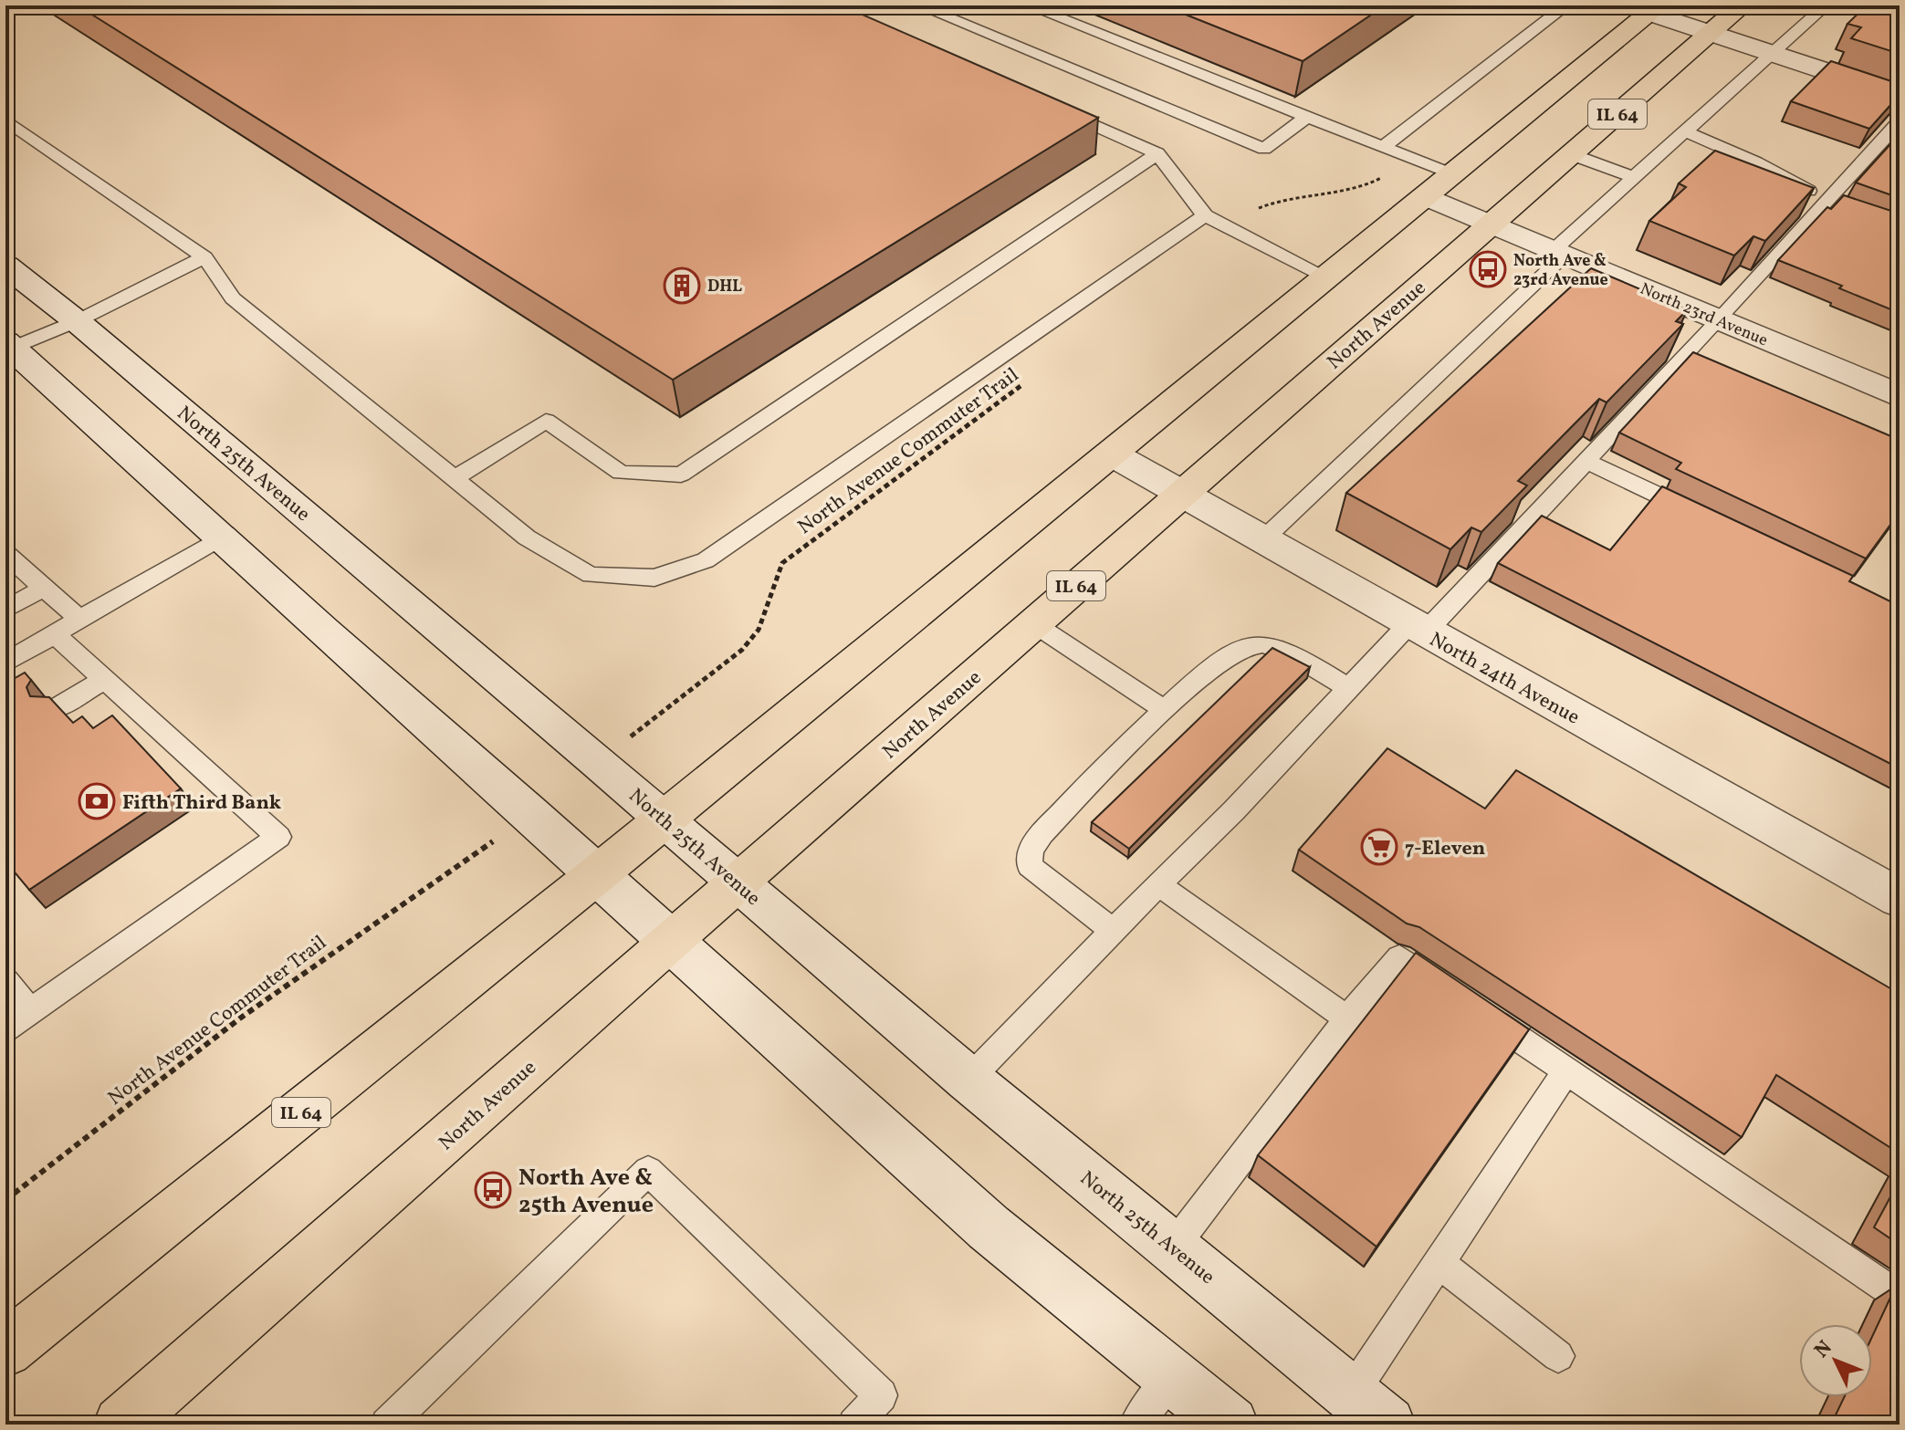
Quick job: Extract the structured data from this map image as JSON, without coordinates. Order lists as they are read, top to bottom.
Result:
{
  "streets": {
    "main road": [
      "IL 64",
      "North 23rd Avenue",
      "North Avenue",
      "North 25th Avenue",
      "North 24th Avenue"
    ],
    "path": ["North Avenue Commuter Trail"]
  },
  "crossings": [
    ["IL 64", "North 23rd Avenue"],
    ["IL 64", "North 25th Avenue"],
    ["IL 64", "North 24th Avenue"],
    ["North 23rd Avenue", "North Avenue"],
    ["North Avenue", "North 25th Avenue"],
    ["North Avenue", "North 24th Avenue"]
  ],
  "places": {
    "bus stop": ["North Ave & 23rd Avenue", "North Ave & 25th Avenue"],
    "building": ["DHL"],
    "bank": ["Fifth Third Bank"],
    "supermarket": ["7-Eleven"]
  },
  "north": "top left"
}
